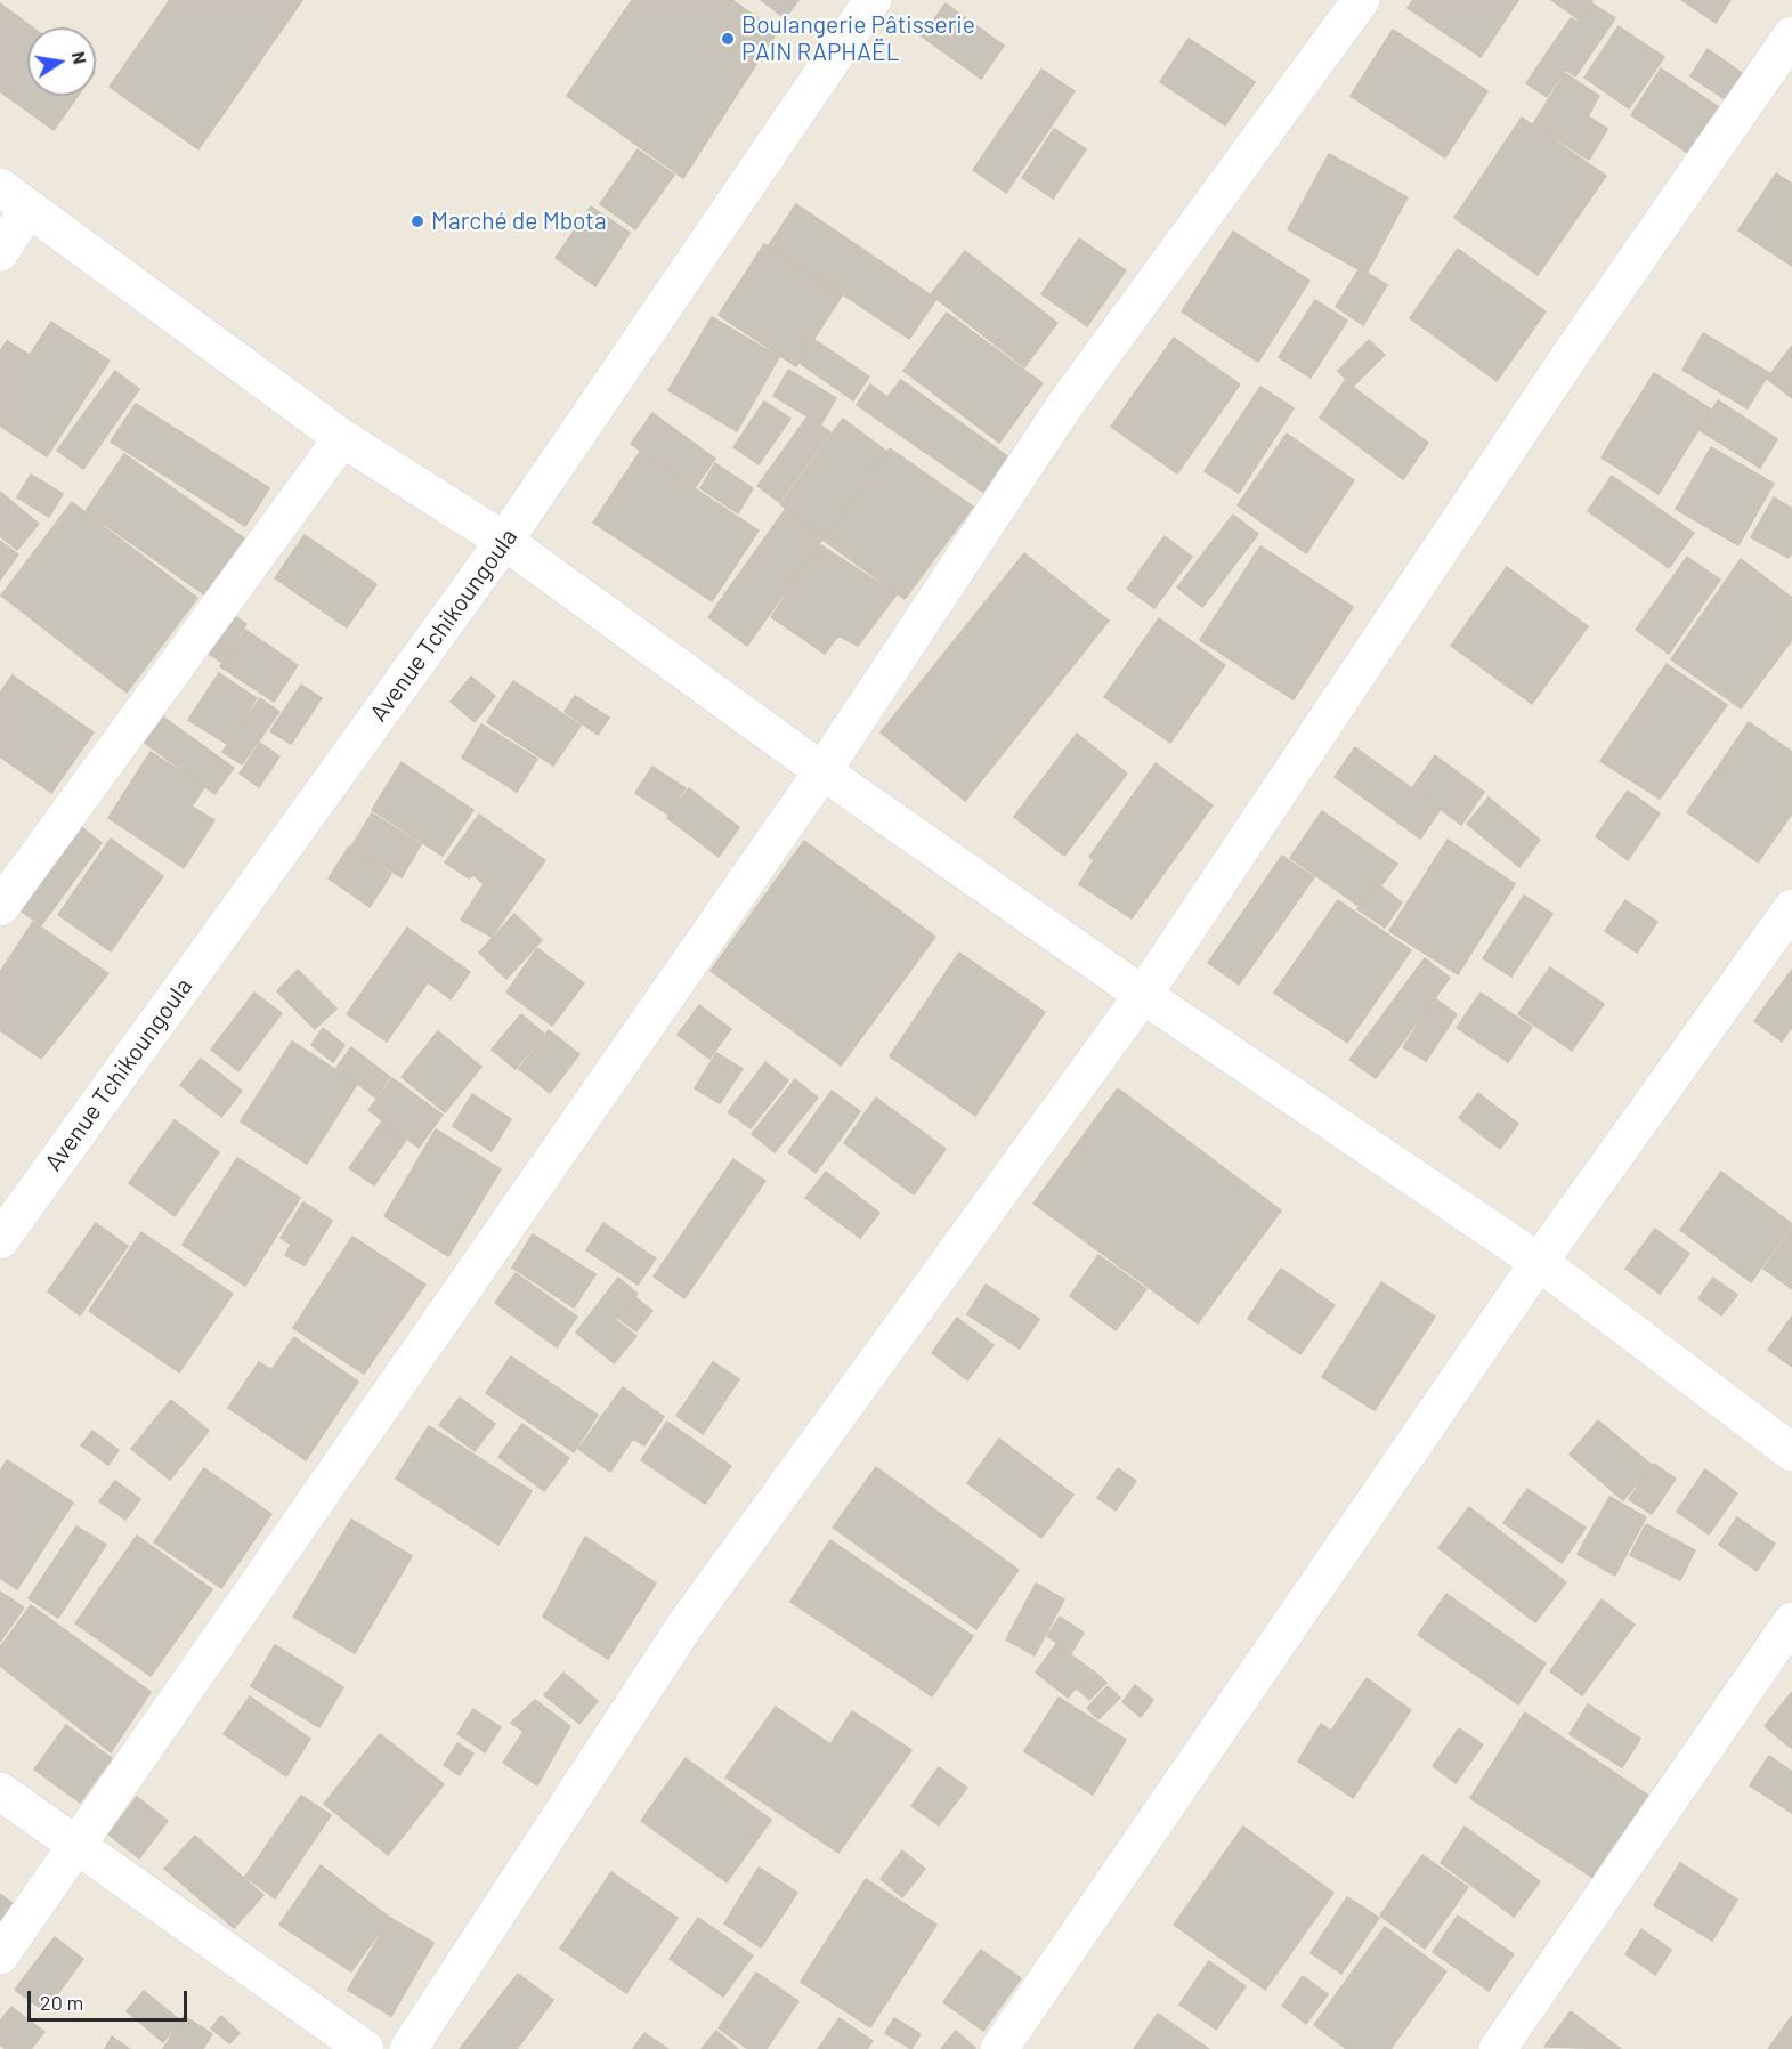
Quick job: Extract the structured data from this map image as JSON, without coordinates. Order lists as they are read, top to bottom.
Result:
{
  "streets": {
    "street": ["Avenue Tchikoungoula"]
  },
  "places": ["Boulangerie Pâtisserie PAIN RAPHAËL", "Marché de Mbota"],
  "scale_bar": "20 m",
  "north": "right"
}
